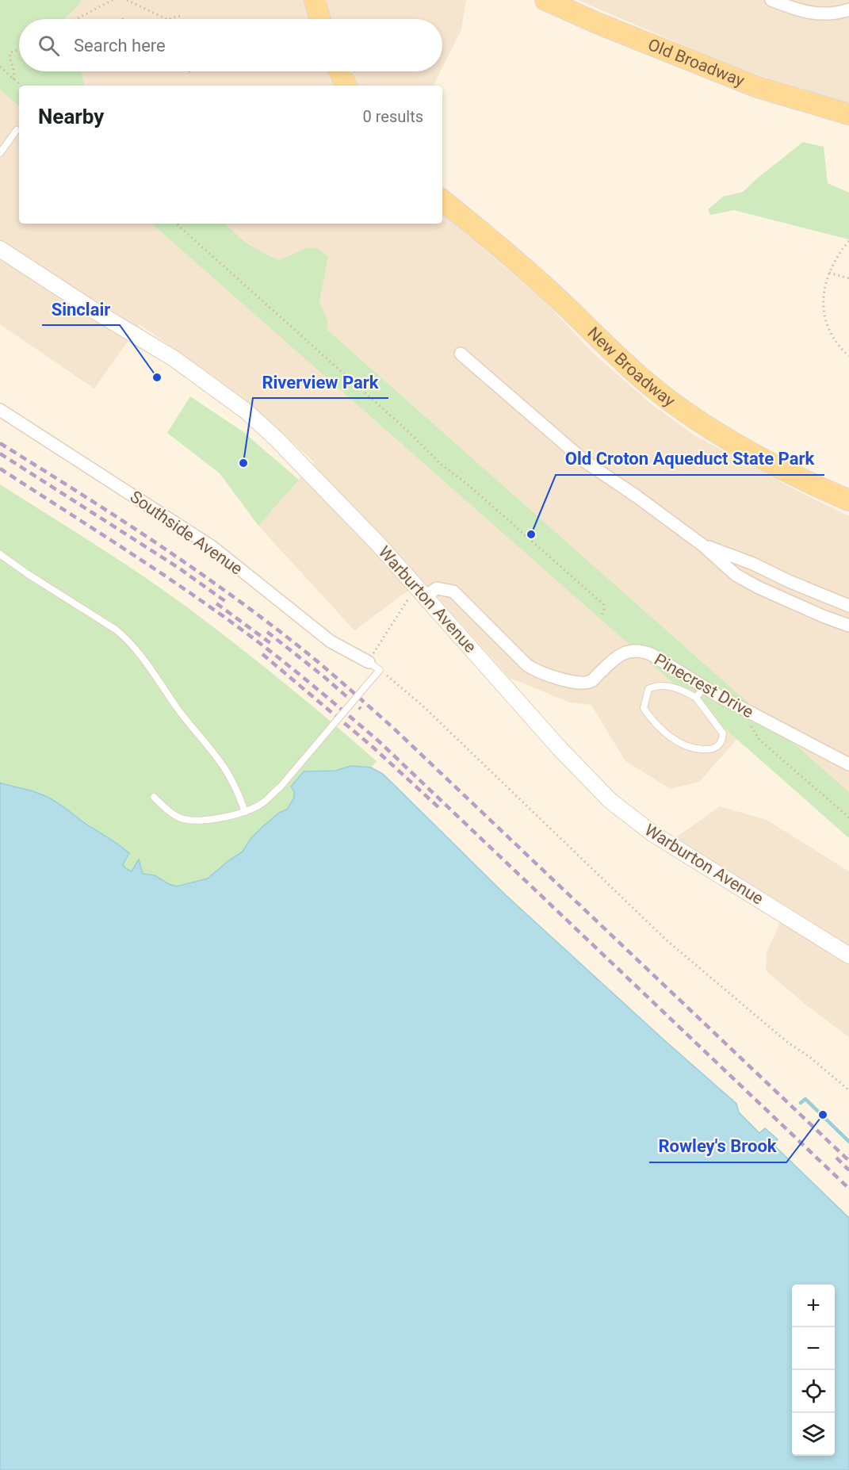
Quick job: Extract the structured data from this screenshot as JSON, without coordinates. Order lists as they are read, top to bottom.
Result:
{
  "streets": {
    "main road": ["Old Broadway", "New Broadway"],
    "street": ["Southside Avenue", "Warburton Avenue", "Pinecrest Drive"]
  },
  "crossings": [
    ["Warburton Avenue", "Pinecrest Drive"]
  ],
  "places": [
    "Sinclair",
    "Riverview Park",
    "Old Croton Aqueduct State Park",
    "Rowley's Brook"
  ],
  "page": {
    "search": "Search here",
    "heading": ["Nearby", "0 results"],
    "map_buttons": ["+", "−"]
  }
}
